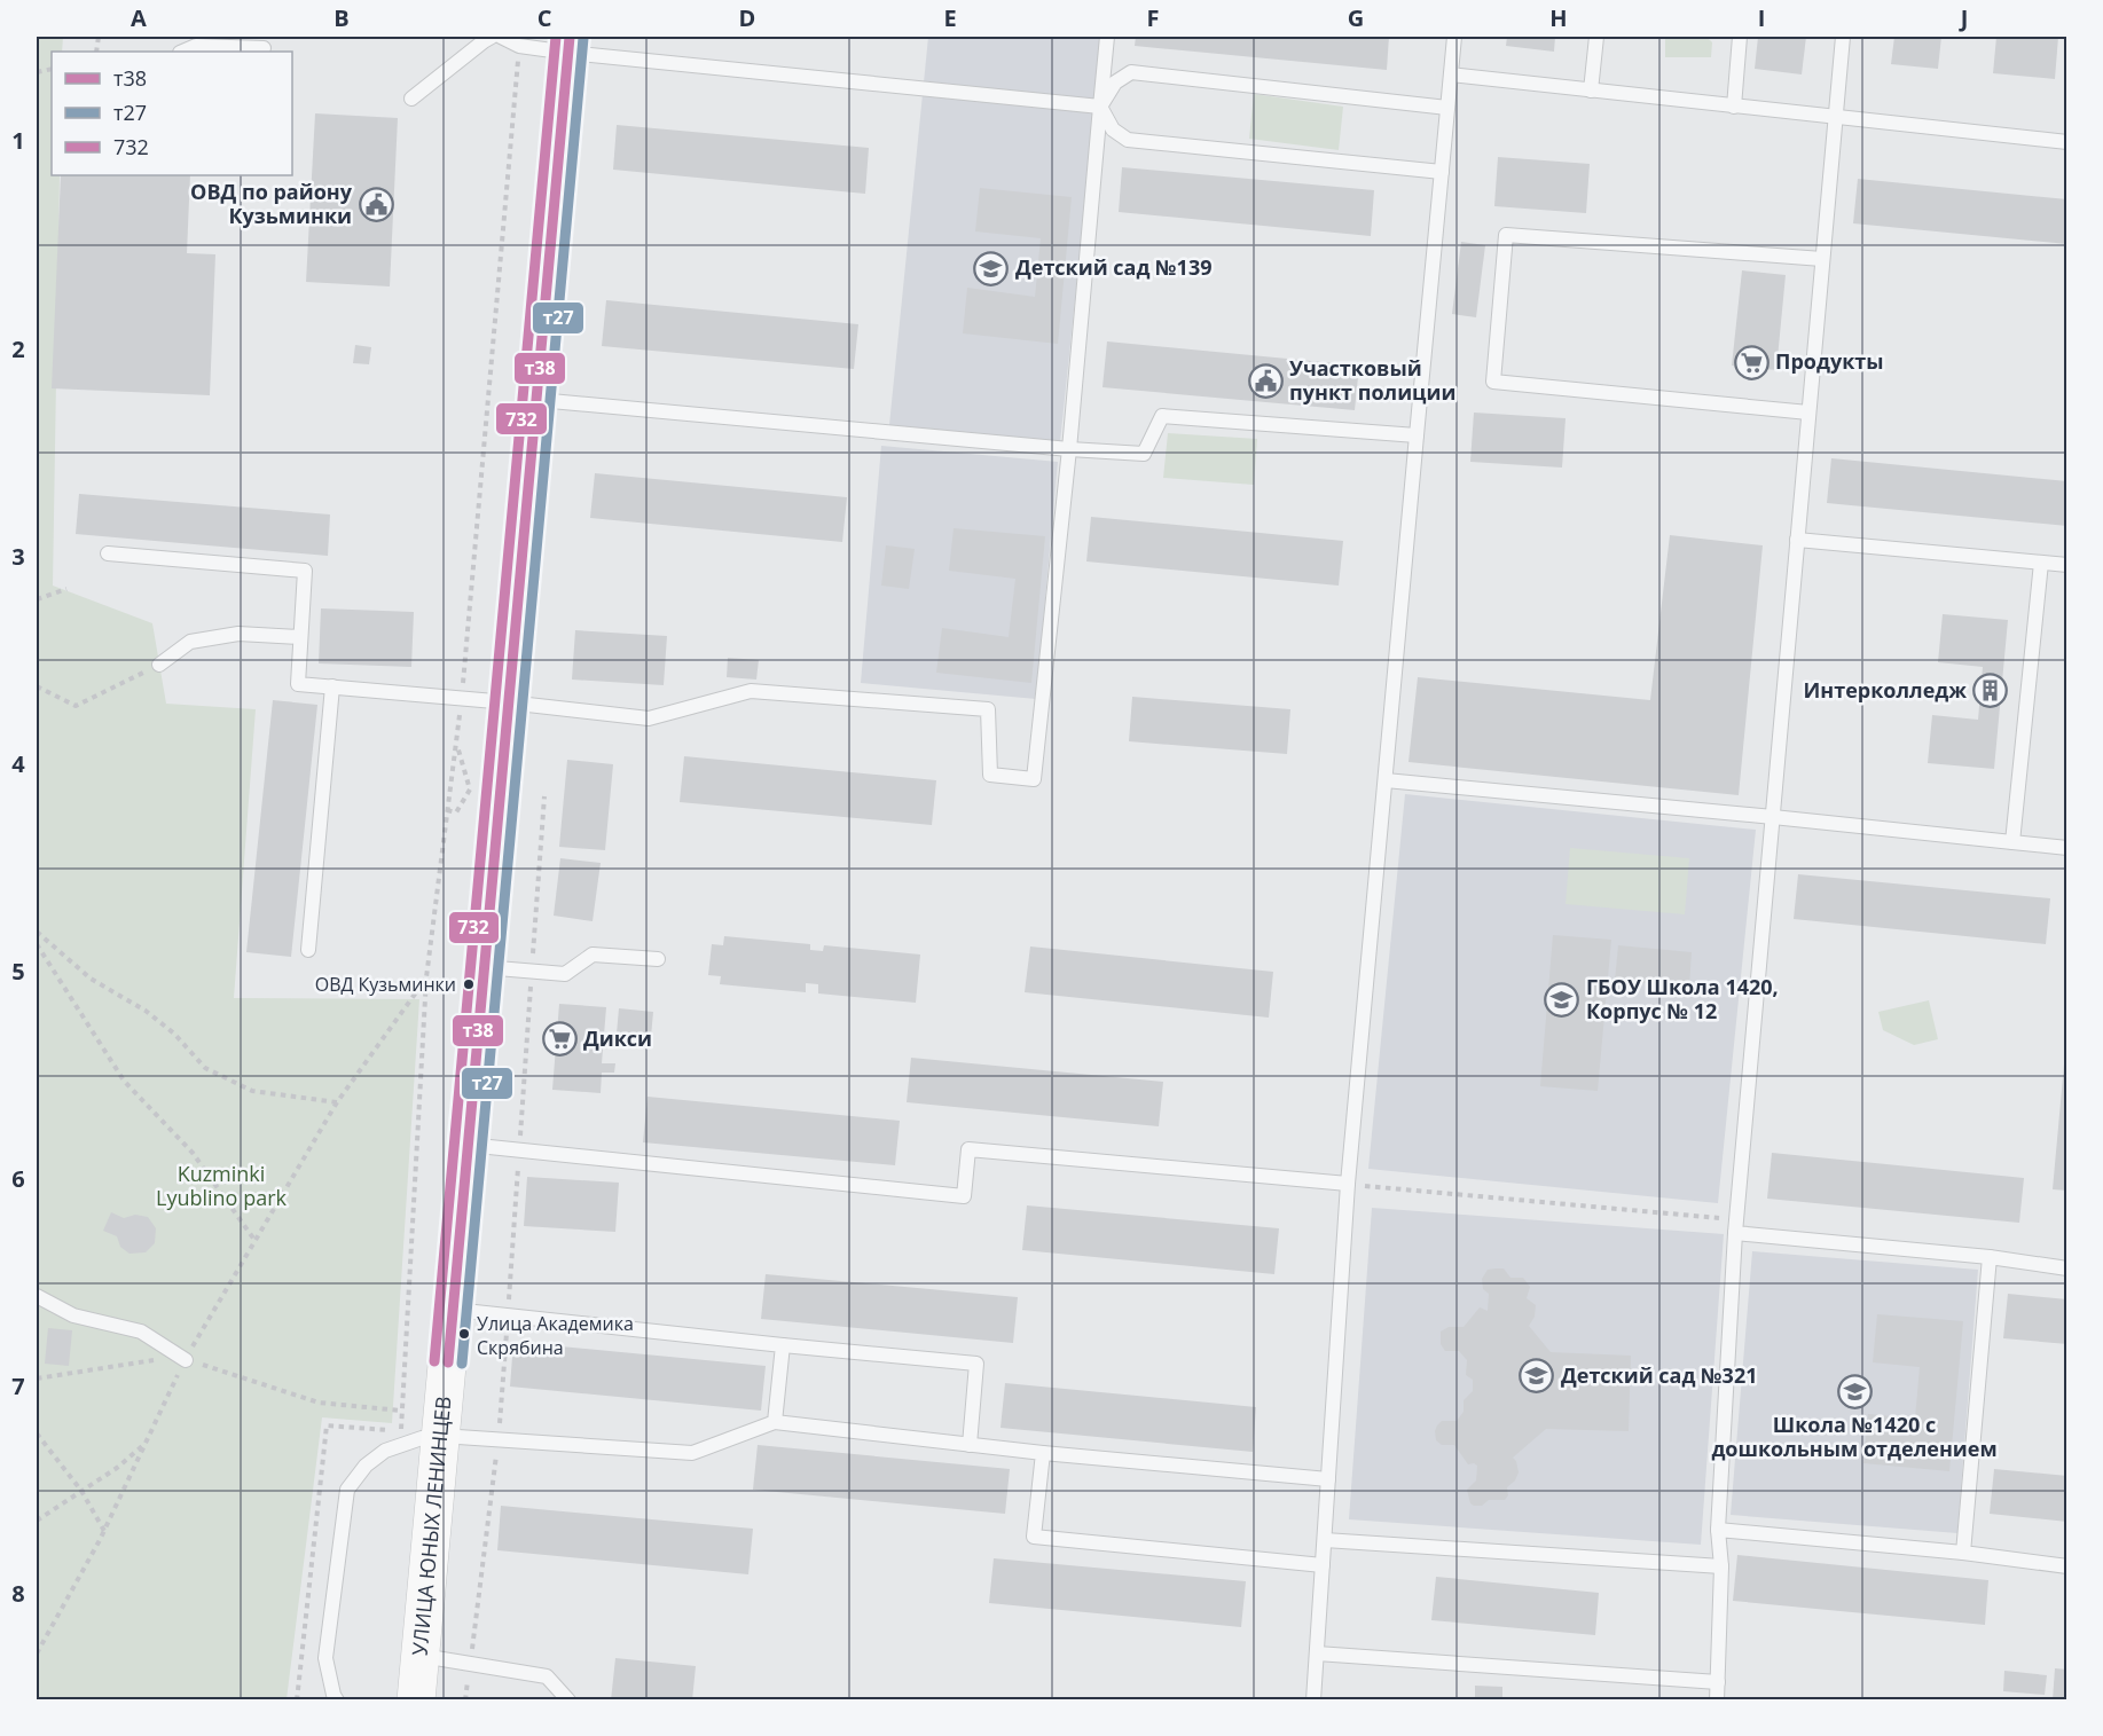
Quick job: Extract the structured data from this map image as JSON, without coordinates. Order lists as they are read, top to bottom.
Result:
{
  "streets": {
    "main road": ["УЛИЦА ЮНЫХ ЛЕНИНЦЕВ"]
  },
  "parks": ["Kuzminki Lyublino park"],
  "places": {
    "public building": ["ОВД по району Кузьминки", "Участковый пункт полиции"],
    "school or university": [
      "Детский сад №139",
      "ГБОУ Школа 1420, Корпус № 12",
      "Детский сад №321",
      "Школа №1420 с дошкольным отделением"
    ],
    "supermarket": ["Продукты", "Дикси"],
    "building": ["Интерколледж"],
    "other": ["ОВД Кузьминки", "Улица Академика Скрябина"]
  },
  "lines": ["transit line т38", "transit line 732", "transit line т27"],
  "legend": ["т38", "т27", "732"],
  "grid": {
    "columns": [
      "A",
      "B",
      "C",
      "D",
      "E",
      "F",
      "G",
      "H",
      "I",
      "J"
    ],
    "rows": [
      "1",
      "2",
      "3",
      "4",
      "5",
      "6",
      "7",
      "8"
    ]
  }
}
